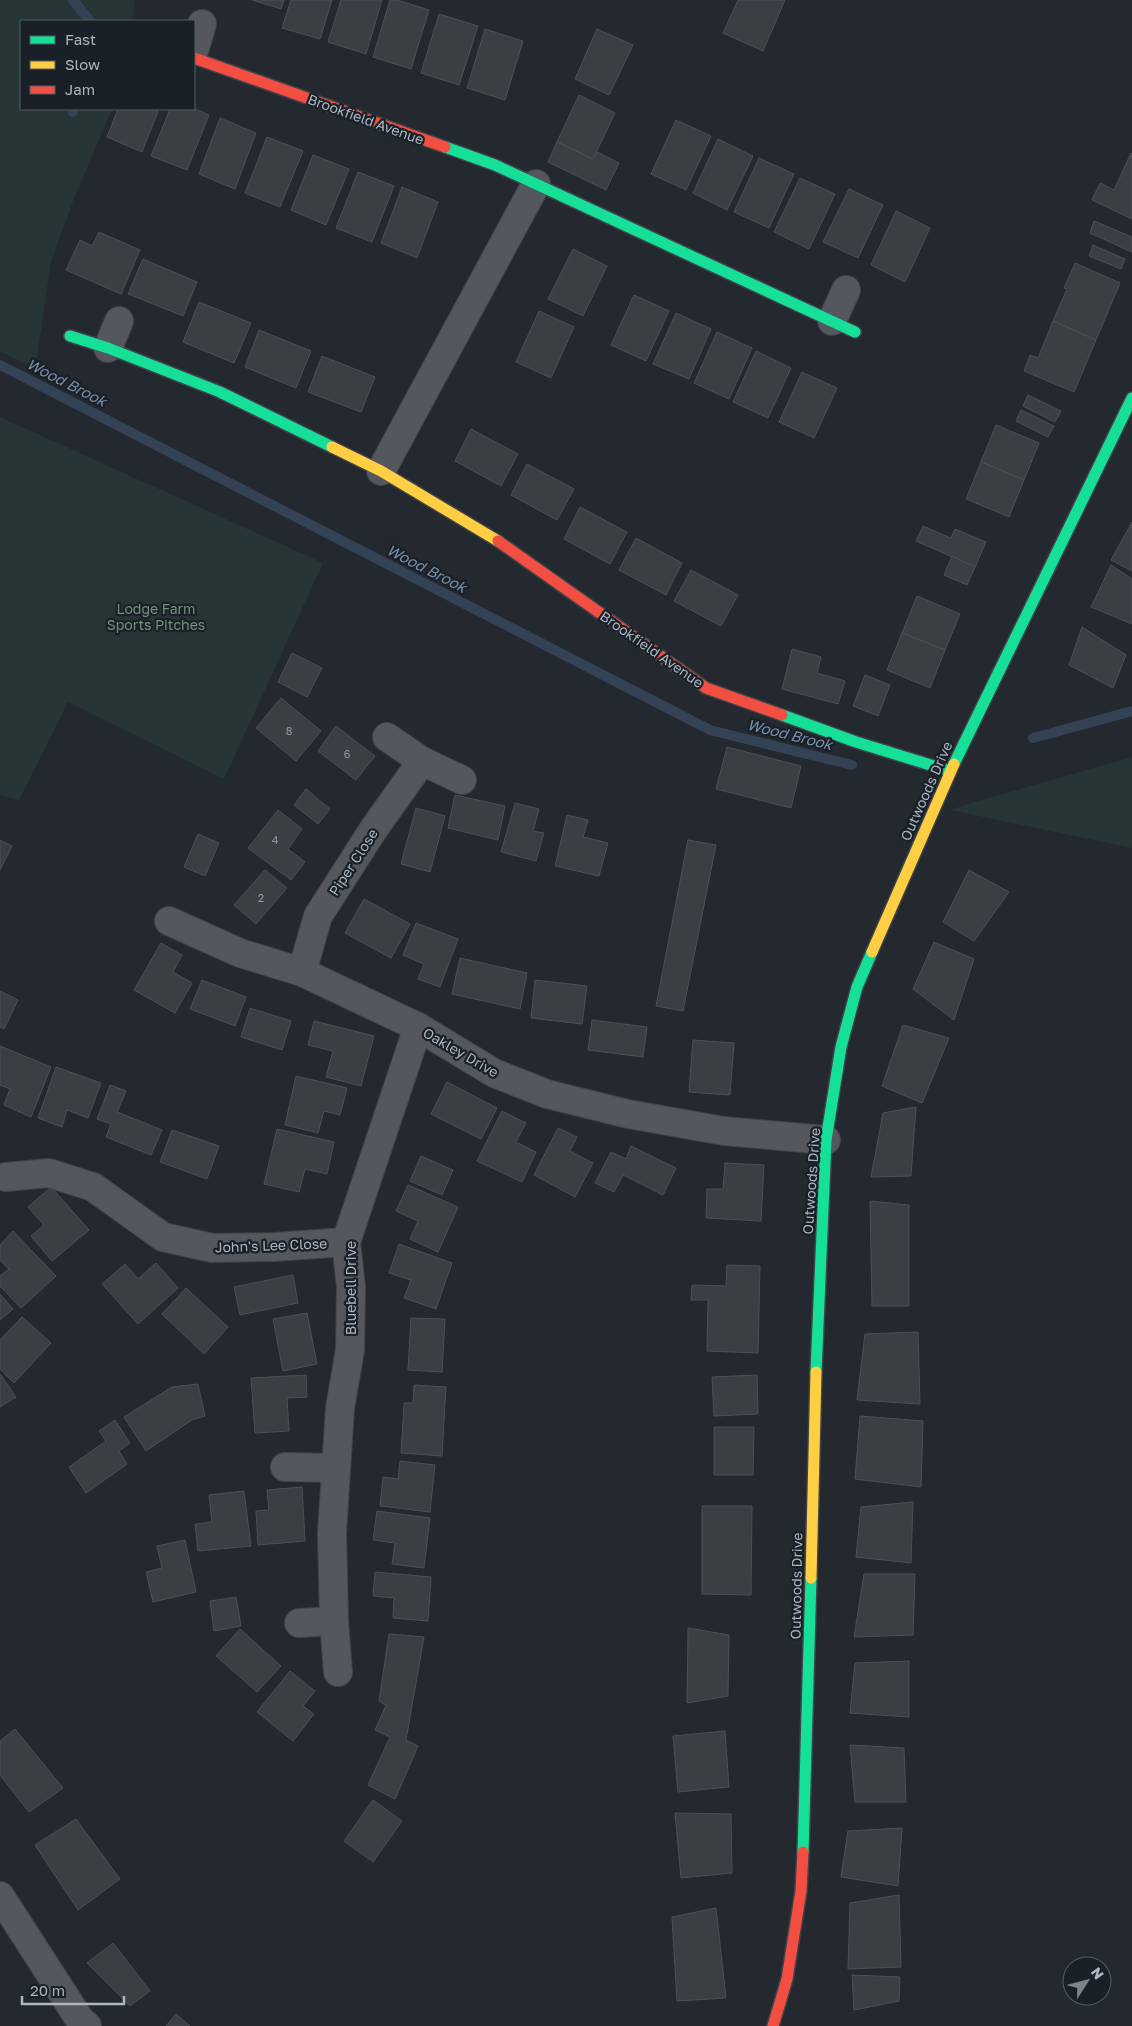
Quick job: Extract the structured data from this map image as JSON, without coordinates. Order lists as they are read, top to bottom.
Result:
{
  "streets": {
    "street": [
      "Brookfield Avenue",
      "Outwoods Drive",
      "Piper Close",
      "Oakley Drive",
      "John's Lee Close",
      "Bluebell Drive"
    ]
  },
  "crossings": [
    ["Brookfield Avenue", "Outwoods Drive"],
    ["Outwoods Drive", "Oakley Drive"],
    ["Piper Close", "Oakley Drive"],
    ["Oakley Drive", "Bluebell Drive"],
    ["John's Lee Close", "Bluebell Drive"]
  ],
  "water": ["Wood Brook"],
  "parks": ["Lodge Farm Sports Pitches"],
  "house_numbers": [
    "8",
    "6",
    "4",
    "2"
  ],
  "legend": ["Fast", "Slow", "Jam"],
  "scale_bar": "20 m",
  "north": "top right"
}
